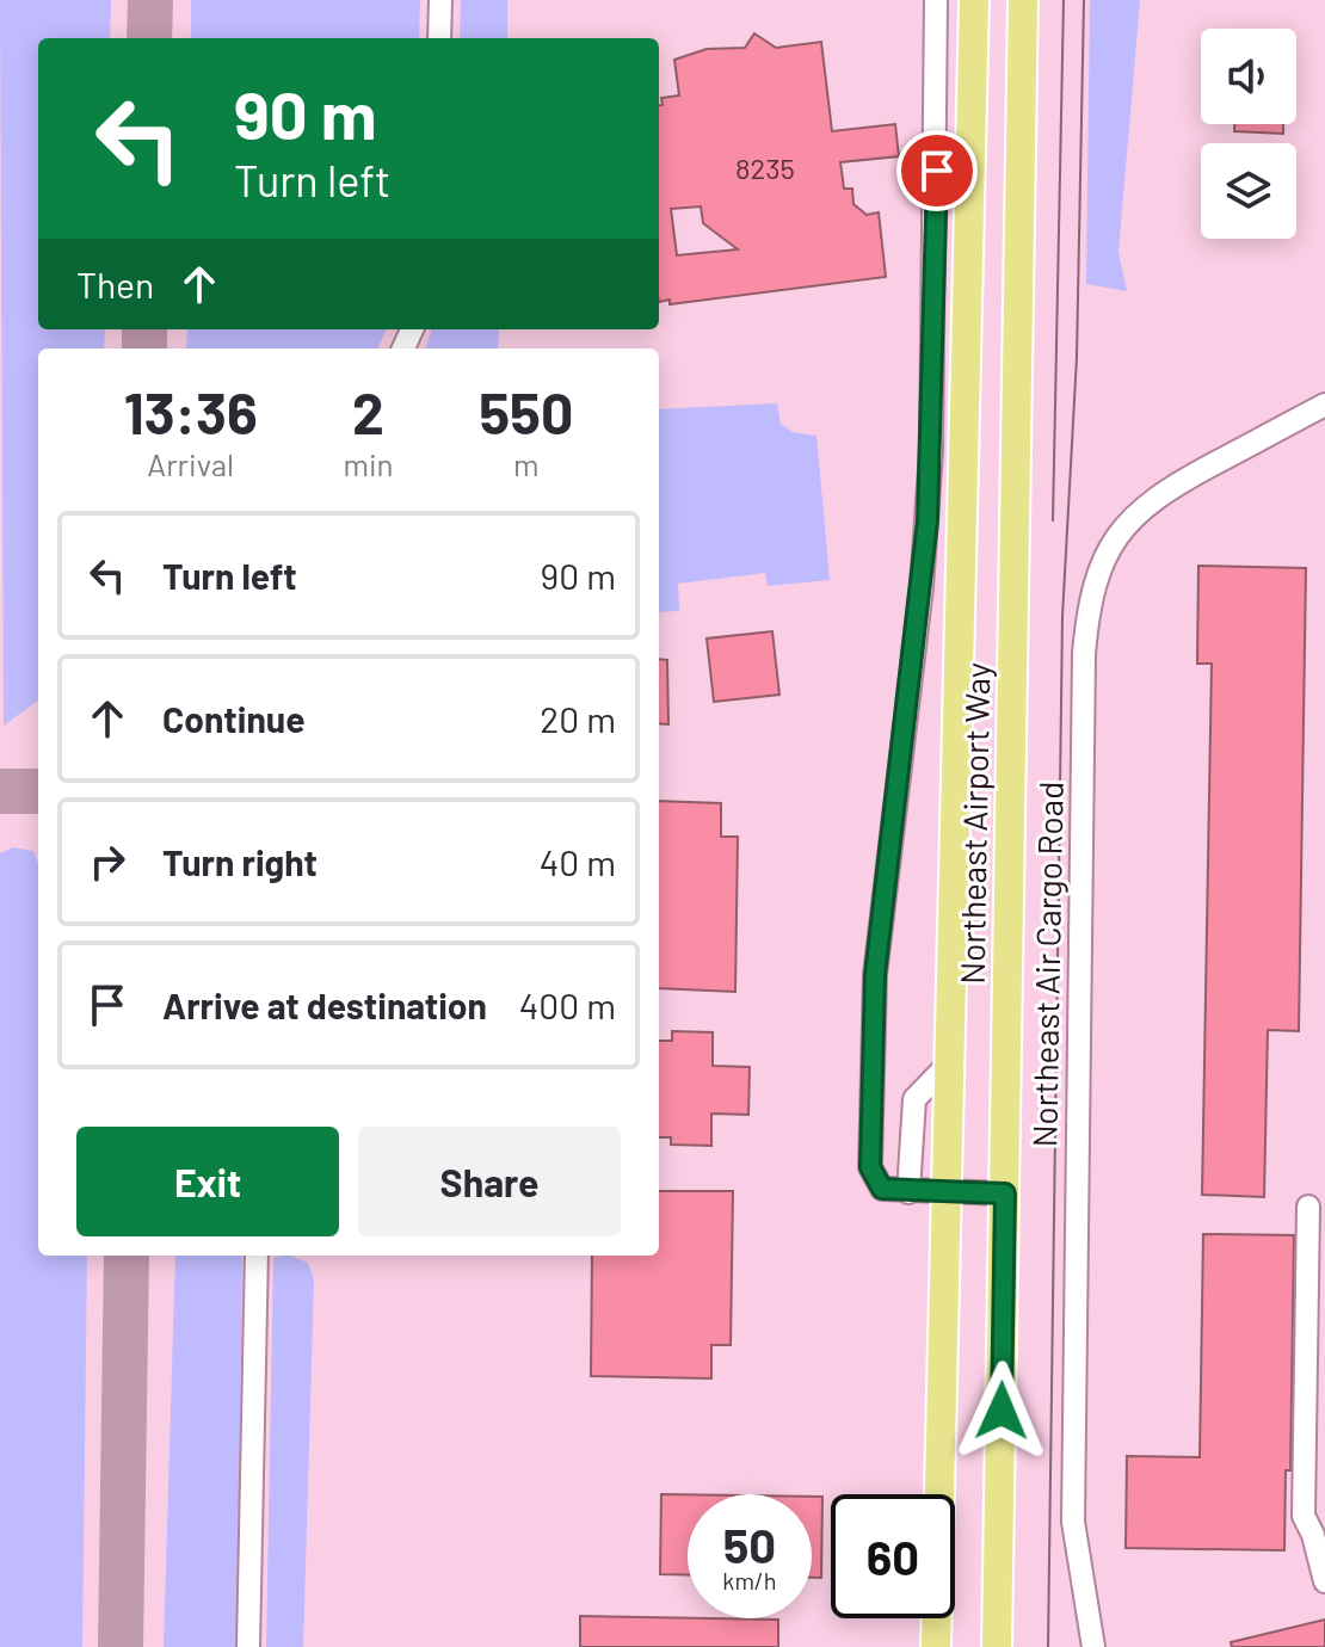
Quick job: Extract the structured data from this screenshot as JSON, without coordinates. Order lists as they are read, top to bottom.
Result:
{
  "streets": {
    "main road": ["Northeast Airport Way"],
    "street": ["Northeast Air Cargo Road"]
  },
  "house_numbers": ["8235"],
  "page": {
    "turn": ["90 m", "Turn left"],
    "then": "Then",
    "eta": [
      "13:36",
      "Arrival",
      "2",
      "min",
      "550",
      "m"
    ],
    "list": [
      {
        "name": "Turn left",
        "value": "90 m"
      },
      {
        "name": "Continue",
        "value": "20 m"
      },
      {
        "name": "Turn right",
        "value": "40 m"
      },
      {
        "name": "Arrive at destination",
        "value": "400 m"
      }
    ],
    "buttons": ["Exit", "Share"],
    "speed": "50 km/h",
    "limit": "60"
  }
}
